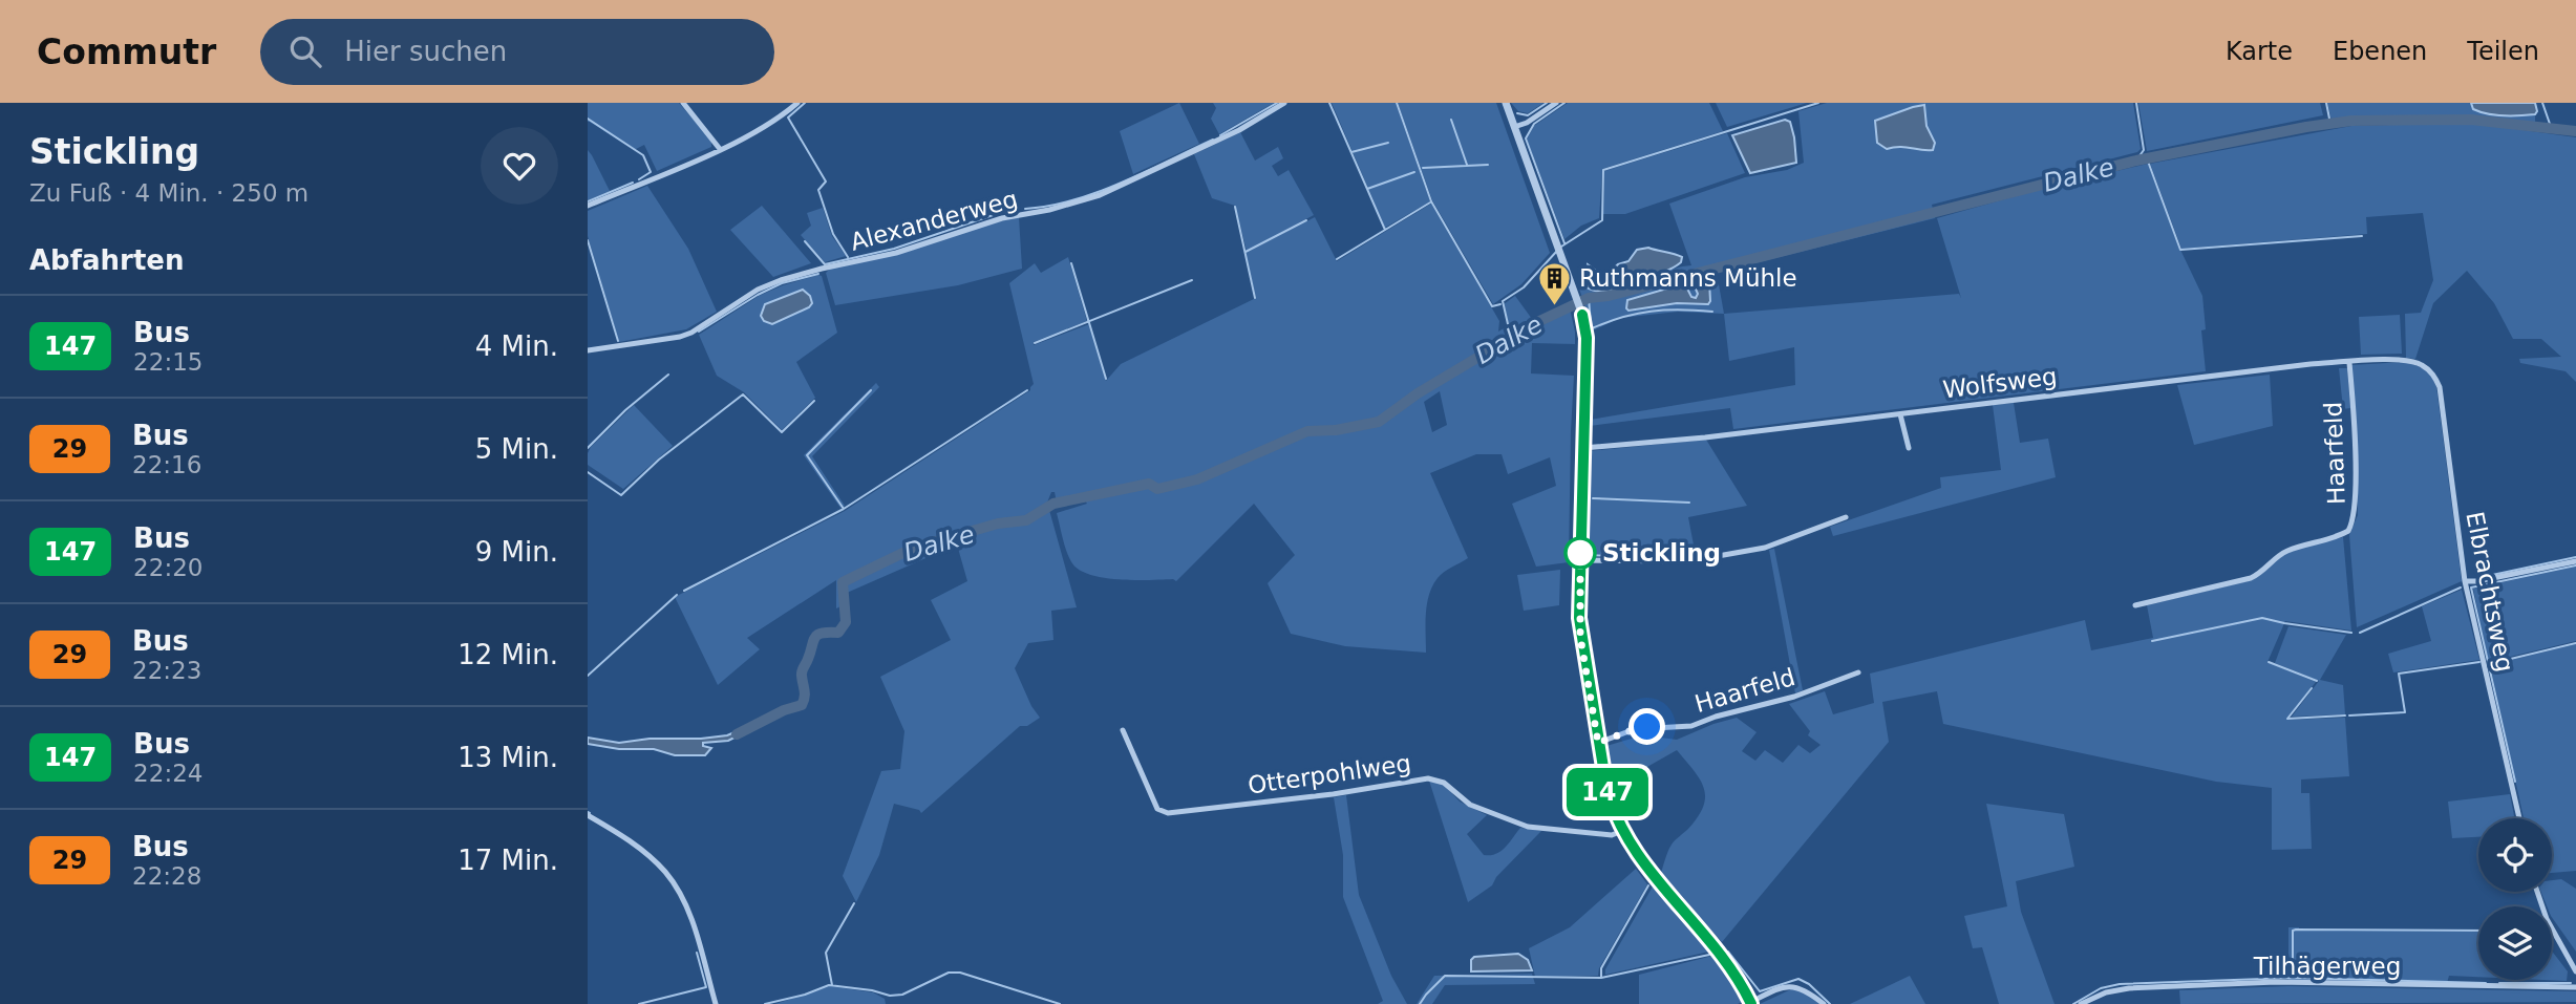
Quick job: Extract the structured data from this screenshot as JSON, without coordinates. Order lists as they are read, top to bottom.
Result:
{
  "streets": {
    "street": [
      "Alexanderweg",
      "Wolfsweg",
      "Haarfeld",
      "Elbrachtsweg",
      "Otterpohlweg",
      "Tilhägerweg"
    ]
  },
  "crossings": [
    ["Wolfsweg", "Haarfeld"],
    ["Wolfsweg", "Elbrachtsweg"]
  ],
  "water": ["Dalke"],
  "places": {
    "building": ["Ruthmanns Mühle"],
    "other": ["Stickling"]
  },
  "lines": ["bus line 147"],
  "page": {
    "header": "Commutr",
    "search": "Hier suchen",
    "nav": ["Karte", "Ebenen", "Teilen"],
    "heading": [
      ["Stickling", "Zu Fuß · 4 Min. · 250 m"],
      "Abfahrten"
    ],
    "on_map": "147",
    "list": [
      {
        "mark": "147",
        "name": "Bus",
        "note": "22:15",
        "value": "4 Min."
      },
      {
        "mark": "29",
        "name": "Bus",
        "note": "22:16",
        "value": "5 Min."
      },
      {
        "mark": "147",
        "name": "Bus",
        "note": "22:20",
        "value": "9 Min."
      },
      {
        "mark": "29",
        "name": "Bus",
        "note": "22:23",
        "value": "12 Min."
      },
      {
        "mark": "147",
        "name": "Bus",
        "note": "22:24",
        "value": "13 Min."
      },
      {
        "mark": "29",
        "name": "Bus",
        "note": "22:28",
        "value": "17 Min."
      }
    ]
  }
}
